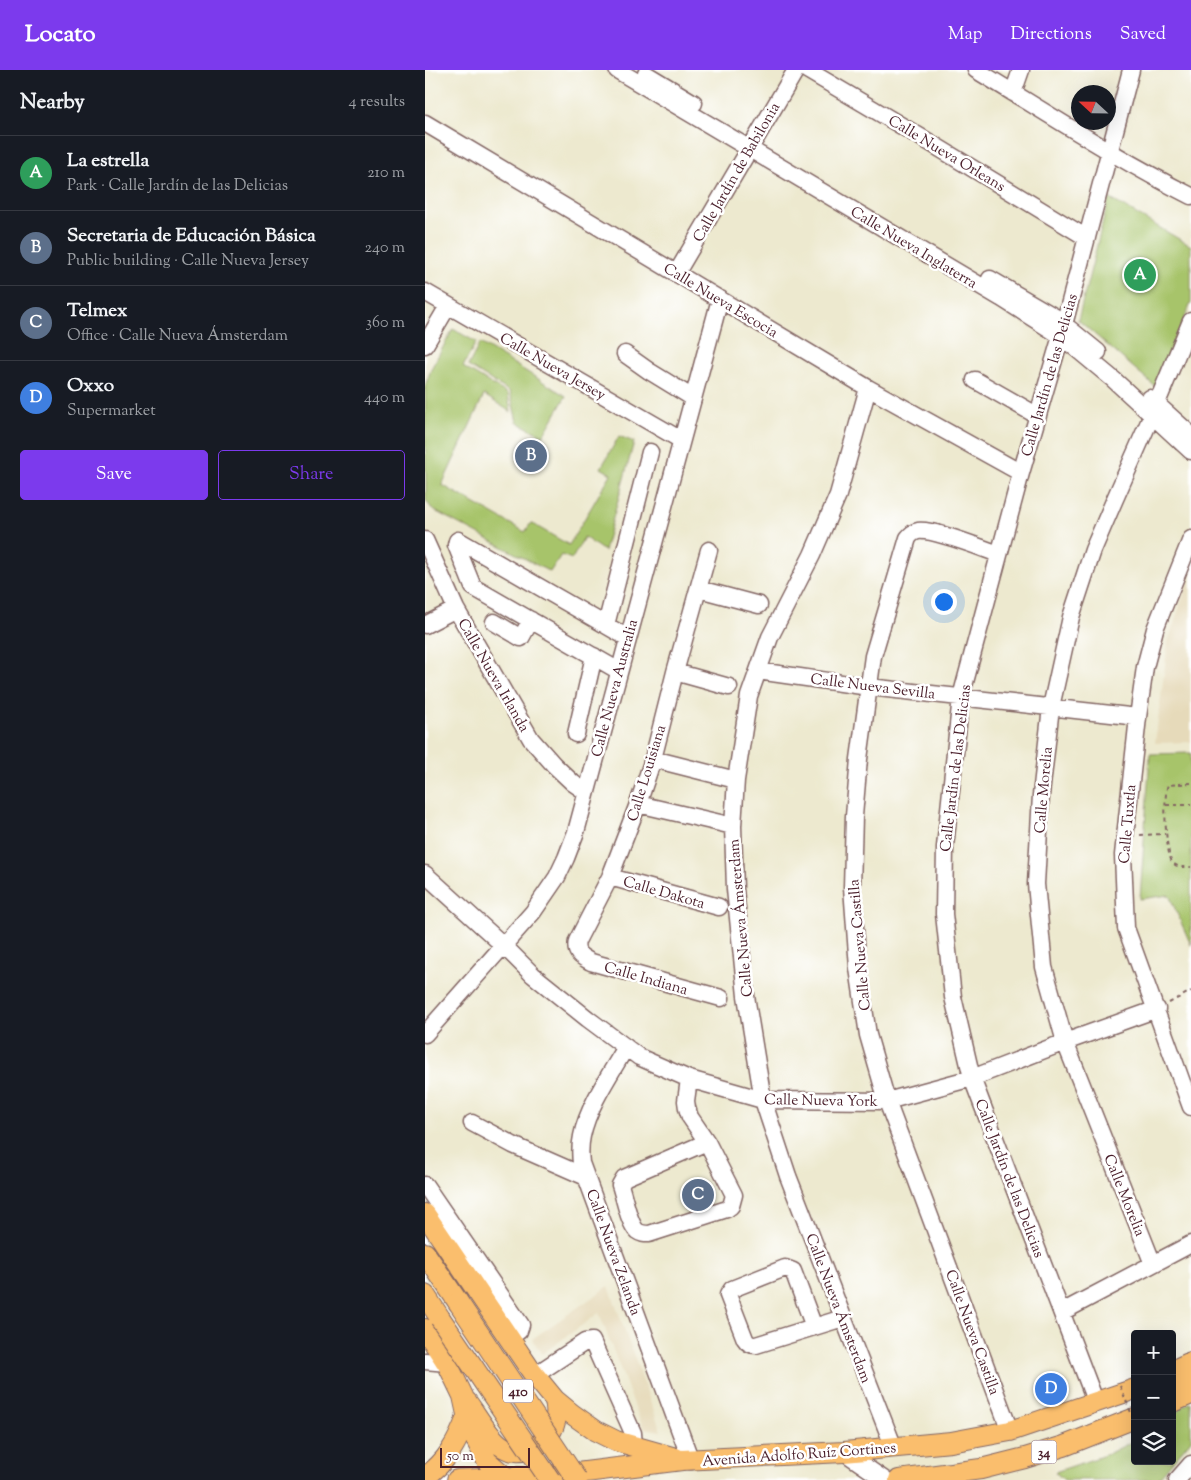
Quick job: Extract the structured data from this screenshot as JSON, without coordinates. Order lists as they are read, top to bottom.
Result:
{
  "streets": {
    "main road": ["410", "34", "Avenida Adolfo Ruíz Cortines"],
    "street": [
      "Calle Nueva Orleans",
      "Calle Jardín de Babilonia",
      "Calle Nueva Inglaterra",
      "Calle Nueva Escocia",
      "Calle Nueva Jersey",
      "Calle Jardín de las Delicias",
      "Calle Nueva Irlanda",
      "Calle Nueva Sevilla",
      "Calle Nueva Australia",
      "Calle Louisiana",
      "Calle Morelia",
      "Calle Tuxtla",
      "Calle Dakota",
      "Calle Nueva Ámsterdam",
      "Calle Nueva Castilla",
      "Calle Indiana",
      "Calle Nueva York",
      "Calle Nueva Zelanda"
    ]
  },
  "crossings": [
    ["Calle Nueva Orleans", "Calle Jardín de las Delicias"],
    ["Calle Jardín de Babilonia", "Calle Nueva Inglaterra"],
    ["Calle Jardín de Babilonia", "Calle Nueva Escocia"],
    ["Calle Nueva Inglaterra", "Calle Jardín de las Delicias"],
    ["Calle Nueva Inglaterra", "Calle Morelia"],
    ["Calle Nueva Escocia", "Calle Jardín de las Delicias"],
    ["Calle Nueva Escocia", "Calle Nueva Australia"],
    ["Calle Nueva Escocia", "Calle Nueva Ámsterdam"],
    ["Calle Nueva Jersey", "Calle Nueva Australia"],
    ["Calle Jardín de las Delicias", "Calle Nueva Sevilla"],
    ["Calle Jardín de las Delicias", "Calle Nueva Castilla"],
    ["Calle Jardín de las Delicias", "Calle Nueva York"],
    ["Calle Jardín de las Delicias", "Avenida Adolfo Ruíz Cortines"],
    ["Calle Nueva Irlanda", "Calle Nueva Australia"],
    ["Calle Nueva Sevilla", "Calle Morelia"],
    ["Calle Nueva Sevilla", "Calle Tuxtla"],
    ["Calle Nueva Sevilla", "Calle Nueva Ámsterdam"],
    ["Calle Nueva Sevilla", "Calle Nueva Castilla"],
    ["Calle Nueva Australia", "Calle Nueva York"],
    ["Calle Louisiana", "Calle Dakota"],
    ["Calle Louisiana", "Calle Indiana"],
    ["Calle Morelia", "Calle Nueva York"],
    ["Calle Tuxtla", "Calle Nueva York"],
    ["Calle Nueva Ámsterdam", "Calle Nueva York"],
    ["Calle Nueva Ámsterdam", "Avenida Adolfo Ruíz Cortines"],
    ["Calle Nueva Castilla", "Calle Nueva York"],
    ["Calle Nueva Castilla", "Avenida Adolfo Ruíz Cortines"],
    ["Calle Nueva York", "Calle Nueva Zelanda"],
    ["Calle Nueva Zelanda", "Avenida Adolfo Ruíz Cortines"]
  ],
  "scale_bar": "50 m",
  "north": "left",
  "page": {
    "header": "Locato",
    "nav": ["Map", "Directions", "Saved"],
    "heading": ["Nearby", "4 results"],
    "list": [
      {
        "mark": "A",
        "name": "La estrella",
        "note": "Park · Calle Jardín de las Delicias",
        "value": "210 m"
      },
      {
        "mark": "B",
        "name": "Secretaria de Educación Básica",
        "note": "Public building · Calle Nueva Jersey",
        "value": "240 m"
      },
      {
        "mark": "C",
        "name": "Telmex",
        "note": "Office · Calle Nueva Ámsterdam",
        "value": "360 m"
      },
      {
        "mark": "D",
        "name": "Oxxo",
        "note": "Supermarket",
        "value": "440 m"
      }
    ],
    "pins": [
      "A",
      "B",
      "C",
      "D"
    ],
    "buttons": ["Save", "Share"],
    "map_buttons": ["+", "−"],
    "scale": "50 m"
  }
}
